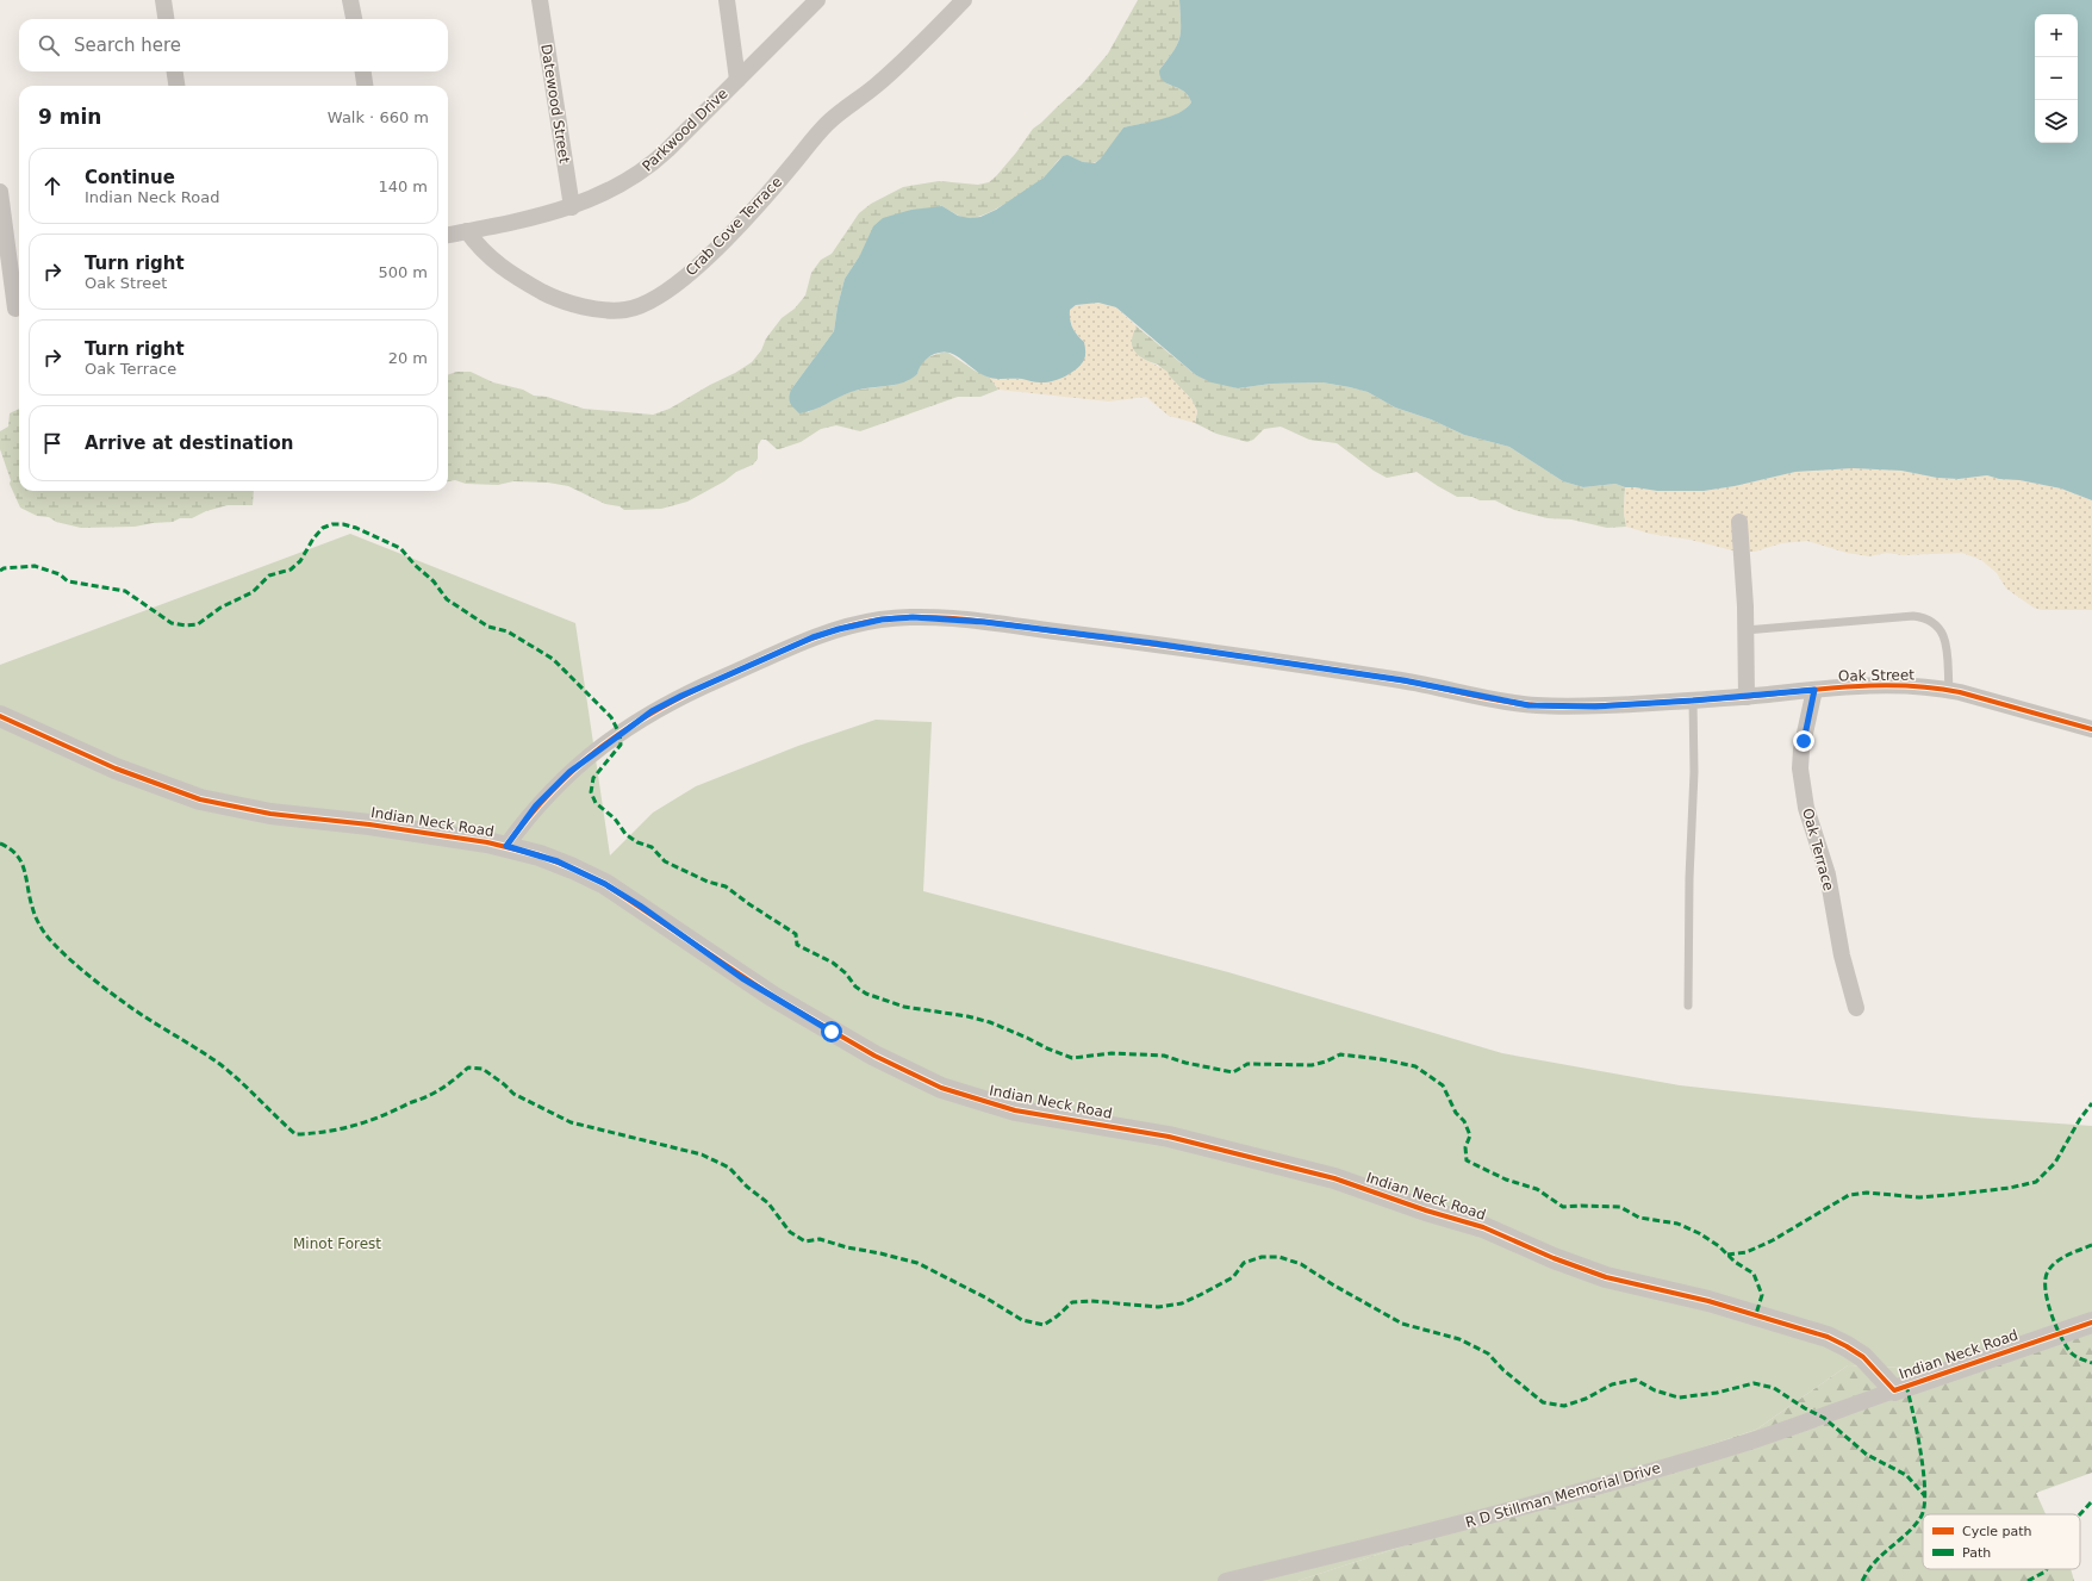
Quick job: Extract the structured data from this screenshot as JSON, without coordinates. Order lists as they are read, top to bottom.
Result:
{
  "streets": {
    "street": [
      "Datewood Street",
      "Parkwood Drive",
      "Crab Cove Terrace",
      "Oak Street",
      "Indian Neck Road",
      "Oak Terrace",
      "R D Stillman Memorial Drive"
    ]
  },
  "crossings": [
    ["Datewood Street", "Parkwood Drive"],
    ["Parkwood Drive", "Crab Cove Terrace"],
    ["Oak Street", "Indian Neck Road"],
    ["Oak Street", "Oak Terrace"],
    ["Indian Neck Road", "R D Stillman Memorial Drive"]
  ],
  "parks": ["Minot Forest"],
  "legend": ["Cycle path", "Path"],
  "page": {
    "map_buttons": ["+", "−"],
    "search": "Search here",
    "heading": ["9 min", "Walk · 660 m"],
    "list": [
      ["Continue", "Indian Neck Road", "140 m"],
      ["Turn right", "Oak Street", "500 m"],
      ["Turn right", "Oak Terrace", "20 m"],
      "Arrive at destination"
    ]
  }
}
